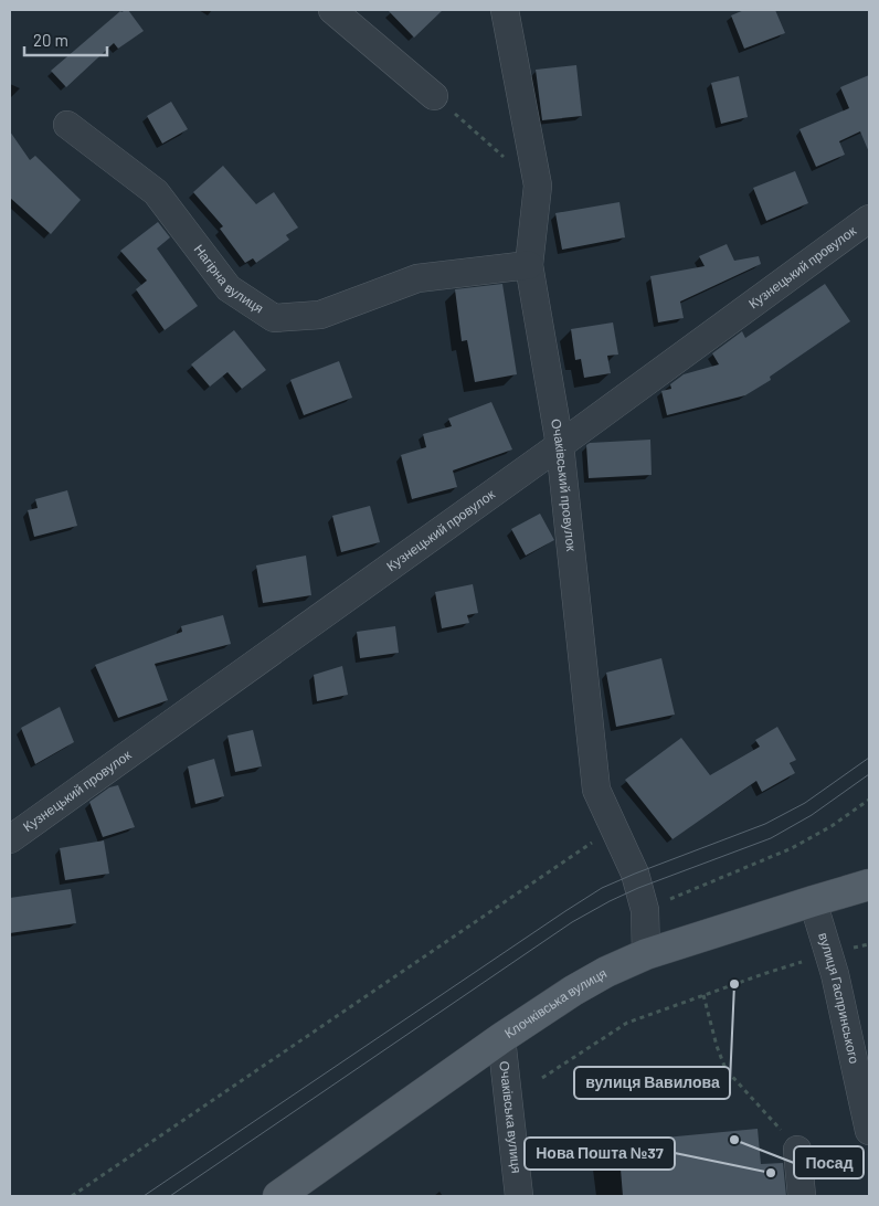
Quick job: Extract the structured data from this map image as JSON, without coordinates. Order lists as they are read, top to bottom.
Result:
{
  "streets": {
    "main road": ["Клочківська вулиця"],
    "street": [
      "Кузнецький провулок",
      "Нагірна вулиця",
      "Очаківський провулок",
      "вулиця Гаспринського",
      "Очаківська вулиця"
    ]
  },
  "crossings": [
    ["Кузнецький провулок", "Очаківський провулок"],
    ["Нагірна вулиця", "Очаківський провулок"],
    ["Очаківський провулок", "Клочківська вулиця"],
    ["вулиця Гаспринського", "Клочківська вулиця"],
    ["Клочківська вулиця", "Очаківська вулиця"]
  ],
  "places": ["вулиця Вавилова", "Посад", "Нова Пошта №37"],
  "scale_bar": "20 m"
}
